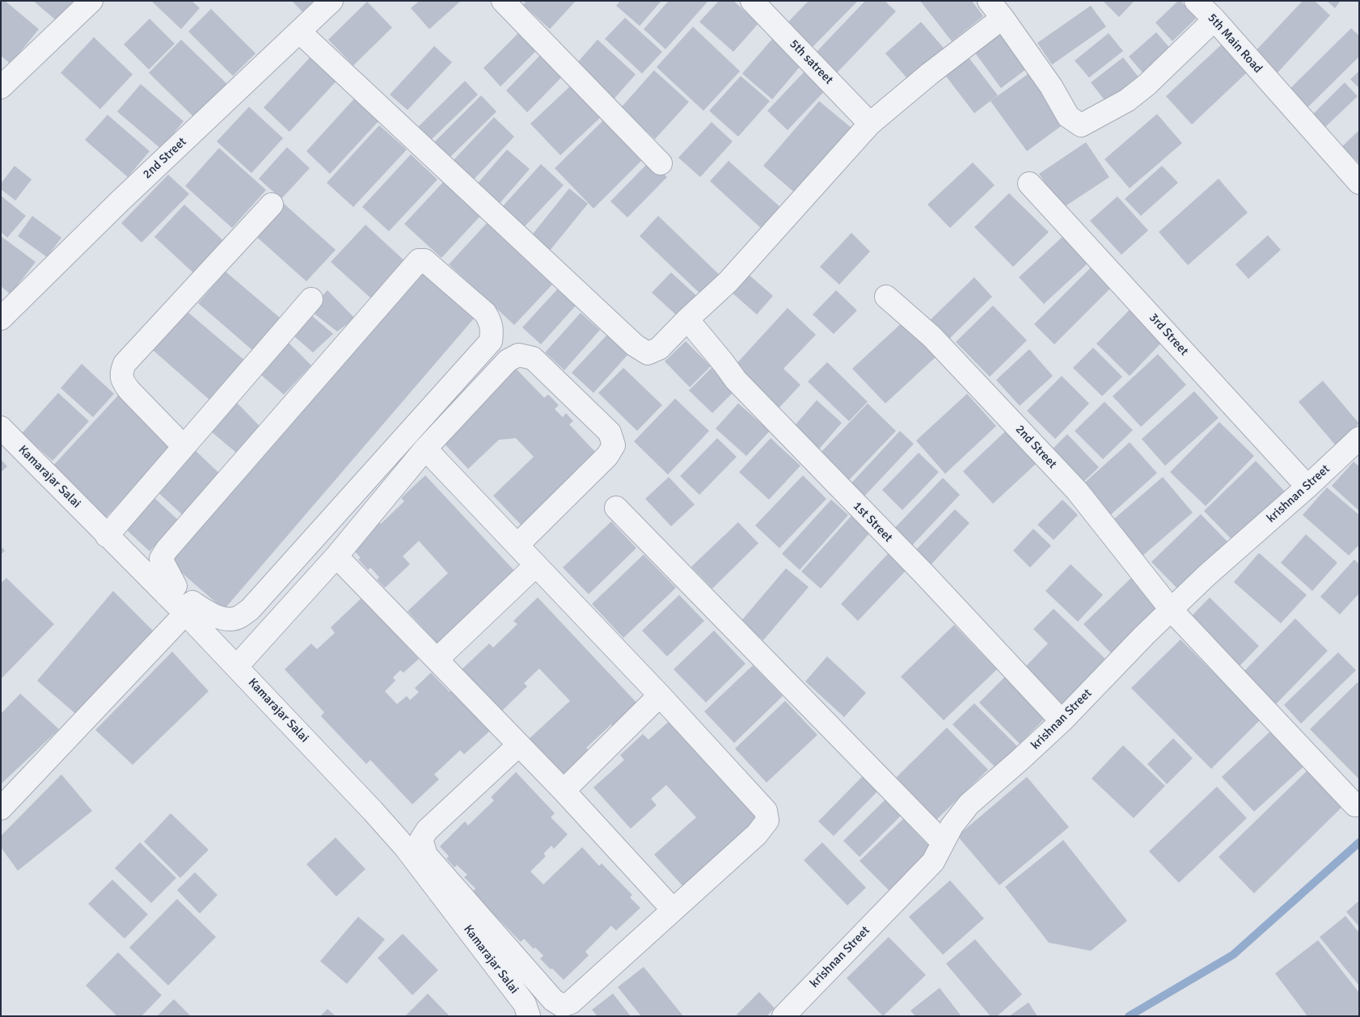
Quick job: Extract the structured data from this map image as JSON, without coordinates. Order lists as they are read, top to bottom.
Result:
{
  "streets": {
    "street": [
      "5th Main Road",
      "5th satreet",
      "2nd Street",
      "3rd Street",
      "Kamarajar Salai",
      "krishnan Street",
      "1st Street"
    ]
  },
  "crossings": [
    ["2nd Street", "krishnan Street"],
    ["3rd Street", "krishnan Street"],
    ["krishnan Street", "1st Street"]
  ]
}
